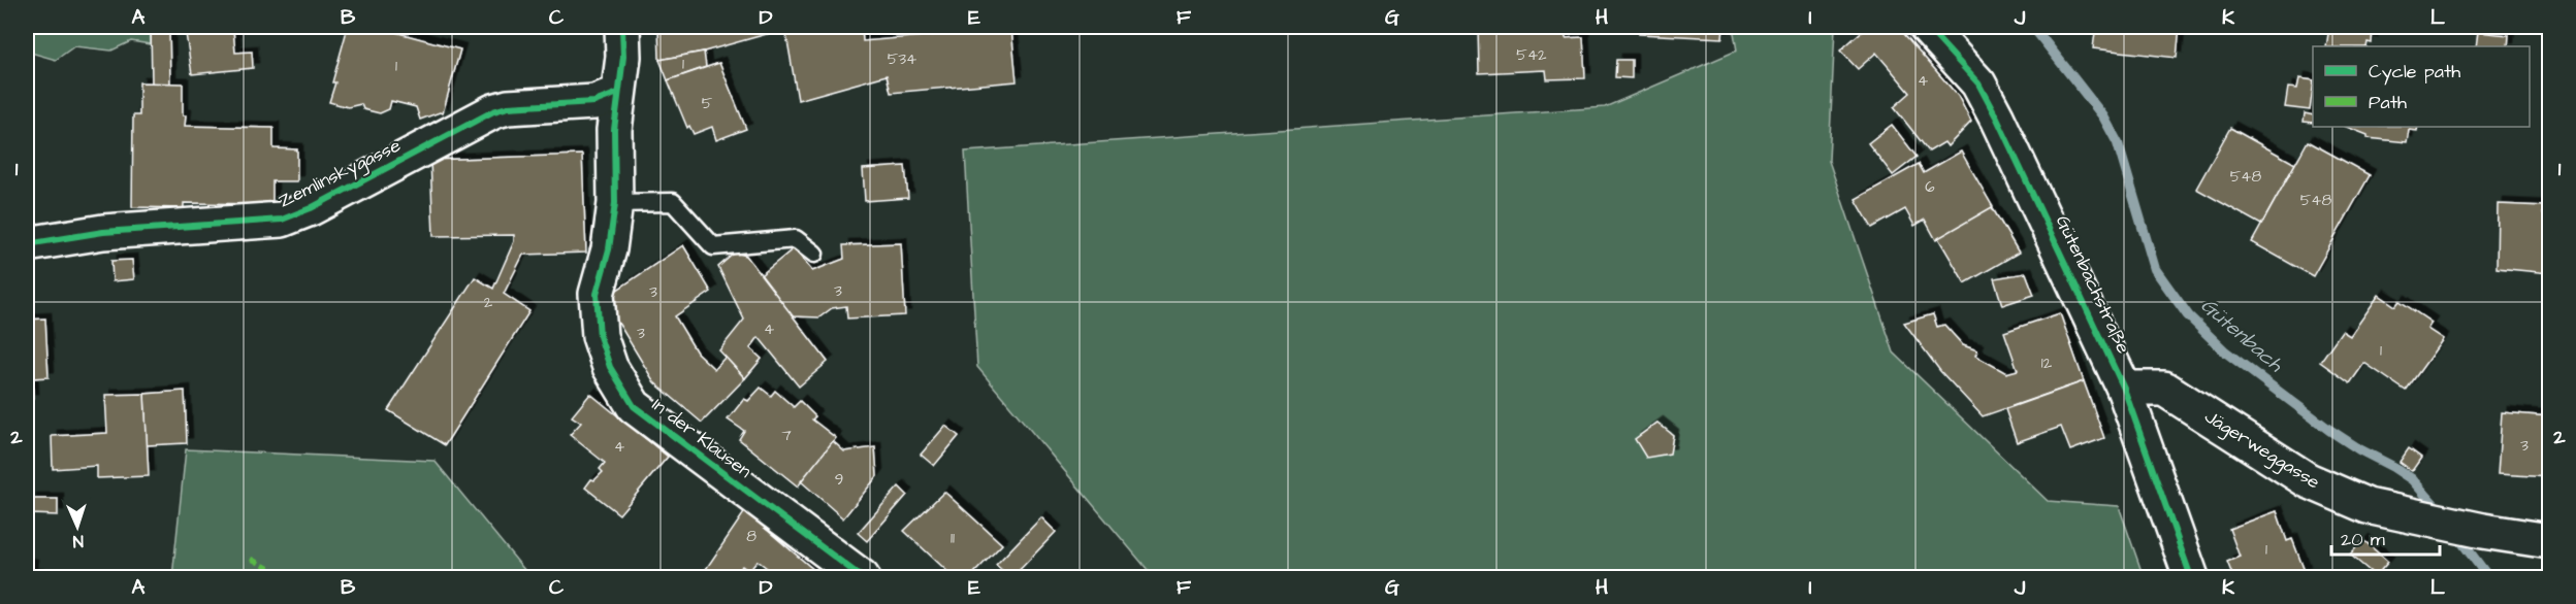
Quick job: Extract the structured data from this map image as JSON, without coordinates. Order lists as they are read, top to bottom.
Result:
{
  "streets": {
    "street": [
      "Zemlinskygasse",
      "Gütenbachstraße",
      "In der Klausen",
      "Jägerweggasse"
    ]
  },
  "crossings": [
    ["Zemlinskygasse", "In der Klausen"],
    ["Gütenbachstraße", "Jägerweggasse"]
  ],
  "water": ["Gütenbach"],
  "house_numbers": [
    "542",
    "534",
    "1",
    "1",
    "4",
    "5",
    "548",
    "6",
    "548",
    "3",
    "3",
    "2",
    "4",
    "3",
    "1",
    "12",
    "7",
    "3",
    "4",
    "9",
    "8",
    "11",
    "1"
  ],
  "legend": ["Cycle path", "Path"],
  "scale_bar": "20 m",
  "north": "bottom",
  "grid": {
    "columns": [
      "A",
      "B",
      "C",
      "D",
      "E",
      "F",
      "G",
      "H",
      "I",
      "J",
      "K",
      "L"
    ],
    "rows": ["1", "2"]
  }
}
